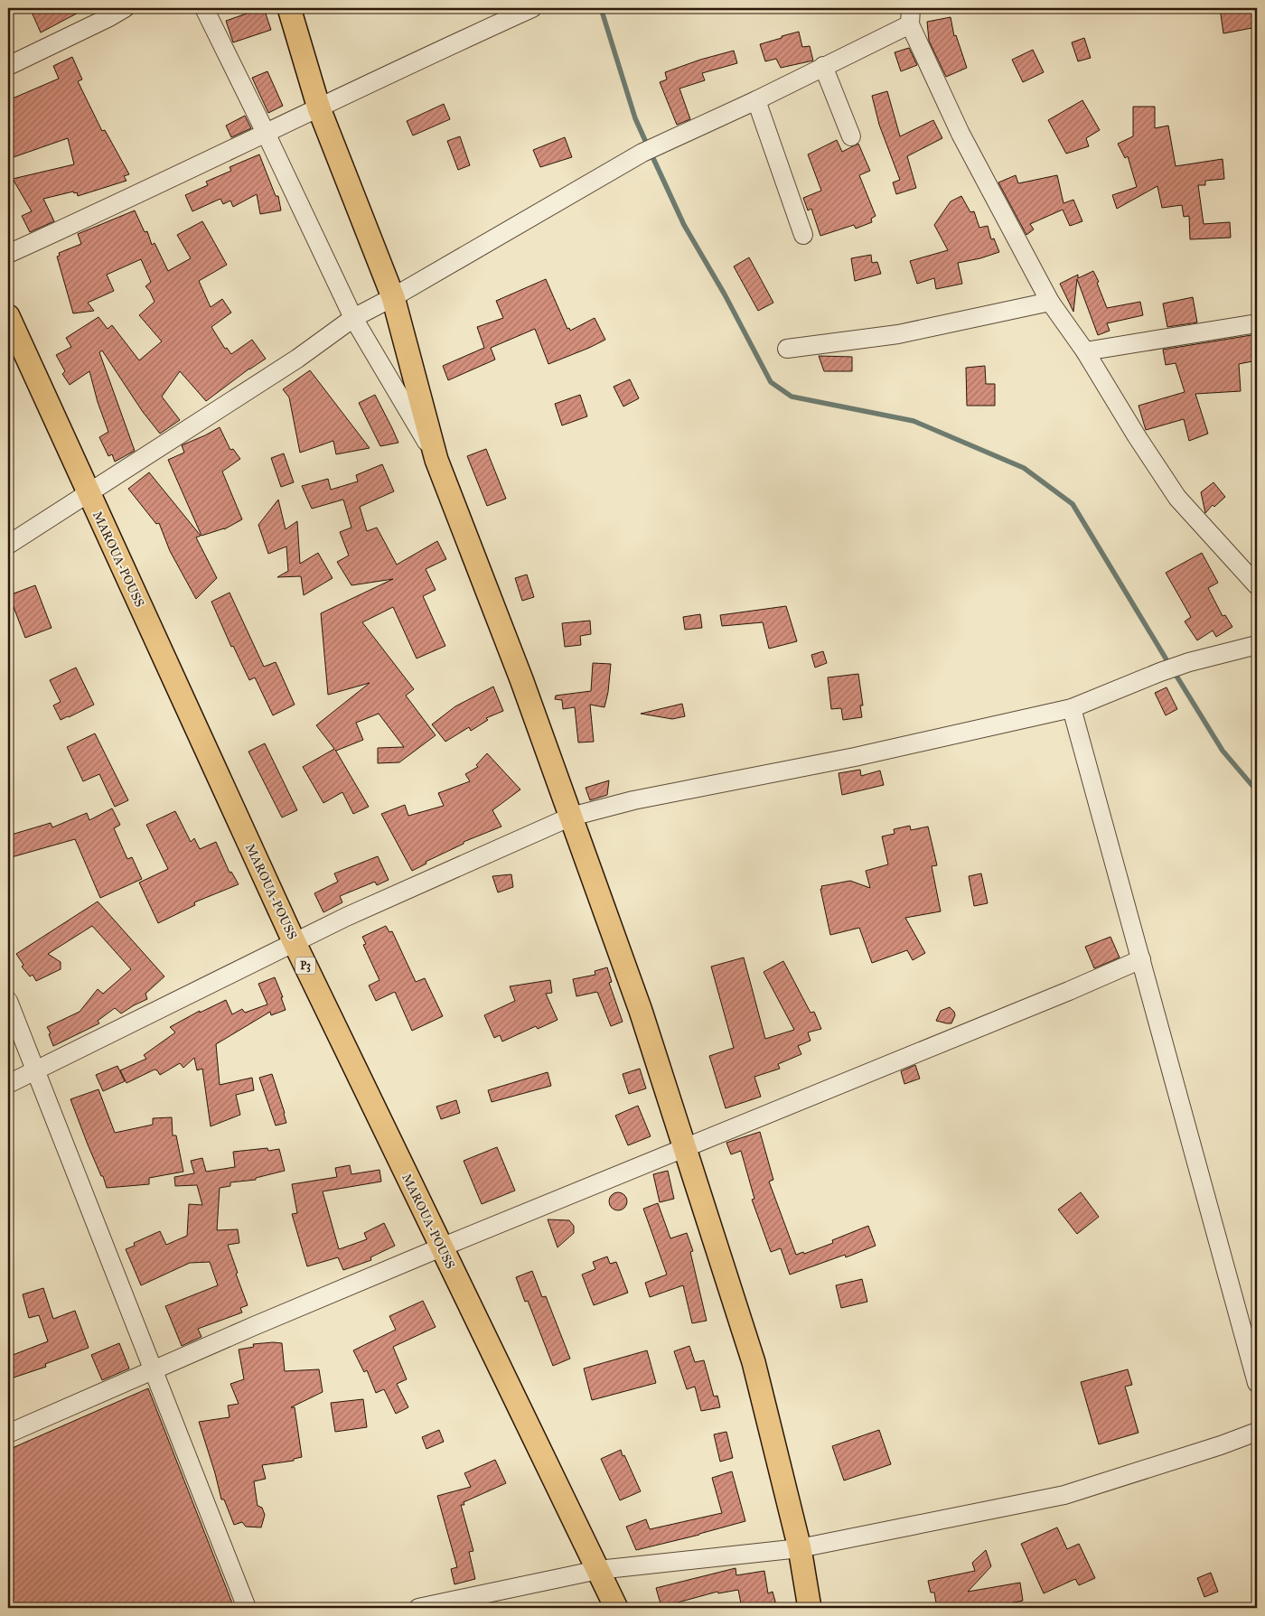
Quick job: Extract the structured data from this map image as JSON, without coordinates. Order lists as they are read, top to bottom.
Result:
{
  "streets": {
    "main road": ["MAROUA-POUSS", "P3"]
  }
}
